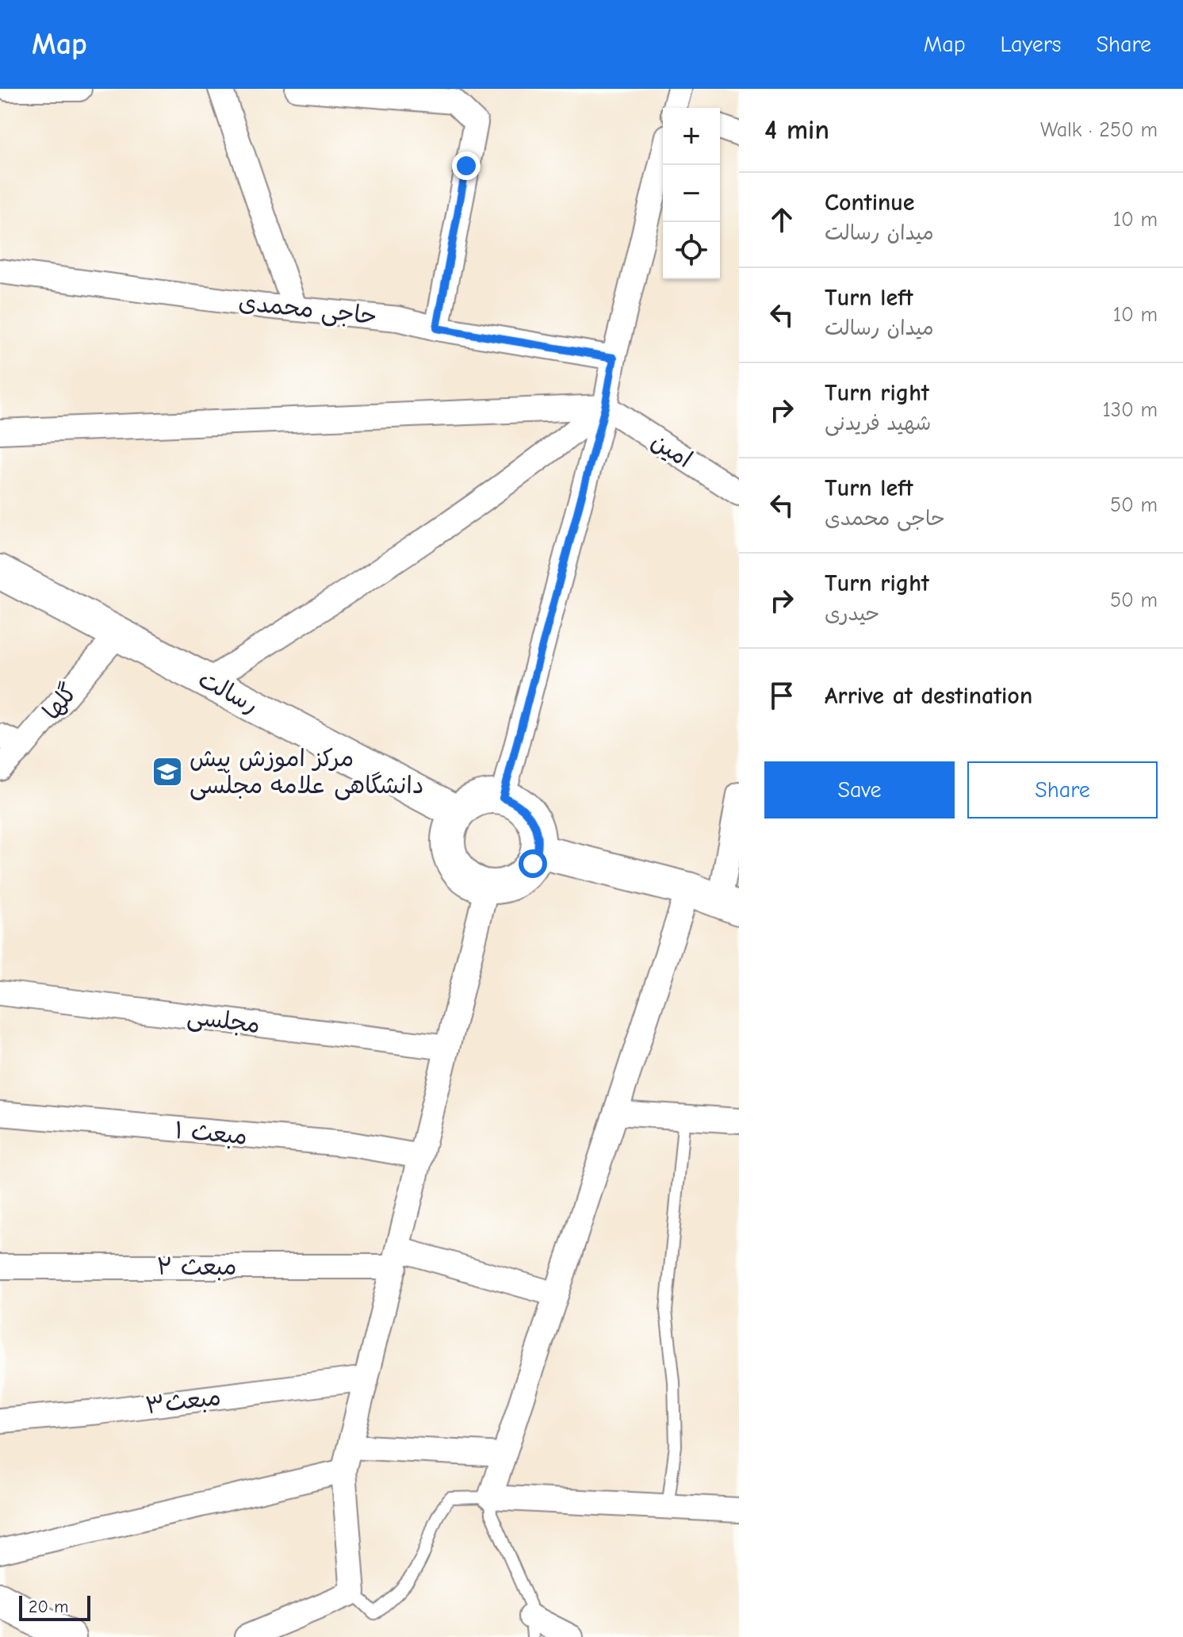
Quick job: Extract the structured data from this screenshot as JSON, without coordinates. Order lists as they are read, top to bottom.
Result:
{
  "streets": {
    "street": [
      "حاجی محمدی",
      "امین",
      "رسالت",
      "گلها",
      "مجلسی",
      "مبعث ۱",
      "مبعث ۲",
      "مبعث۳"
    ]
  },
  "crossings": [
    ["رسالت", "گلها"]
  ],
  "places": {
    "school or university": ["مرکز اموزش پیش دانشگاهی علامه مجلسی"]
  },
  "scale_bar": "20 m",
  "page": {
    "header": "Map",
    "nav": ["Map", "Layers", "Share"],
    "heading": ["4 min", "Walk · 250 m"],
    "map_buttons": ["+", "−"],
    "list": [
      ["Continue", "میدان رسالت", "10 m"],
      ["Turn left", "میدان رسالت", "10 m"],
      ["Turn right", "شهید فریدنی", "130 m"],
      ["Turn left", "حاجی محمدی", "50 m"],
      ["Turn right", "حیدری", "50 m"],
      "Arrive at destination"
    ],
    "buttons": ["Save", "Share"],
    "scale": "20 m"
  }
}
